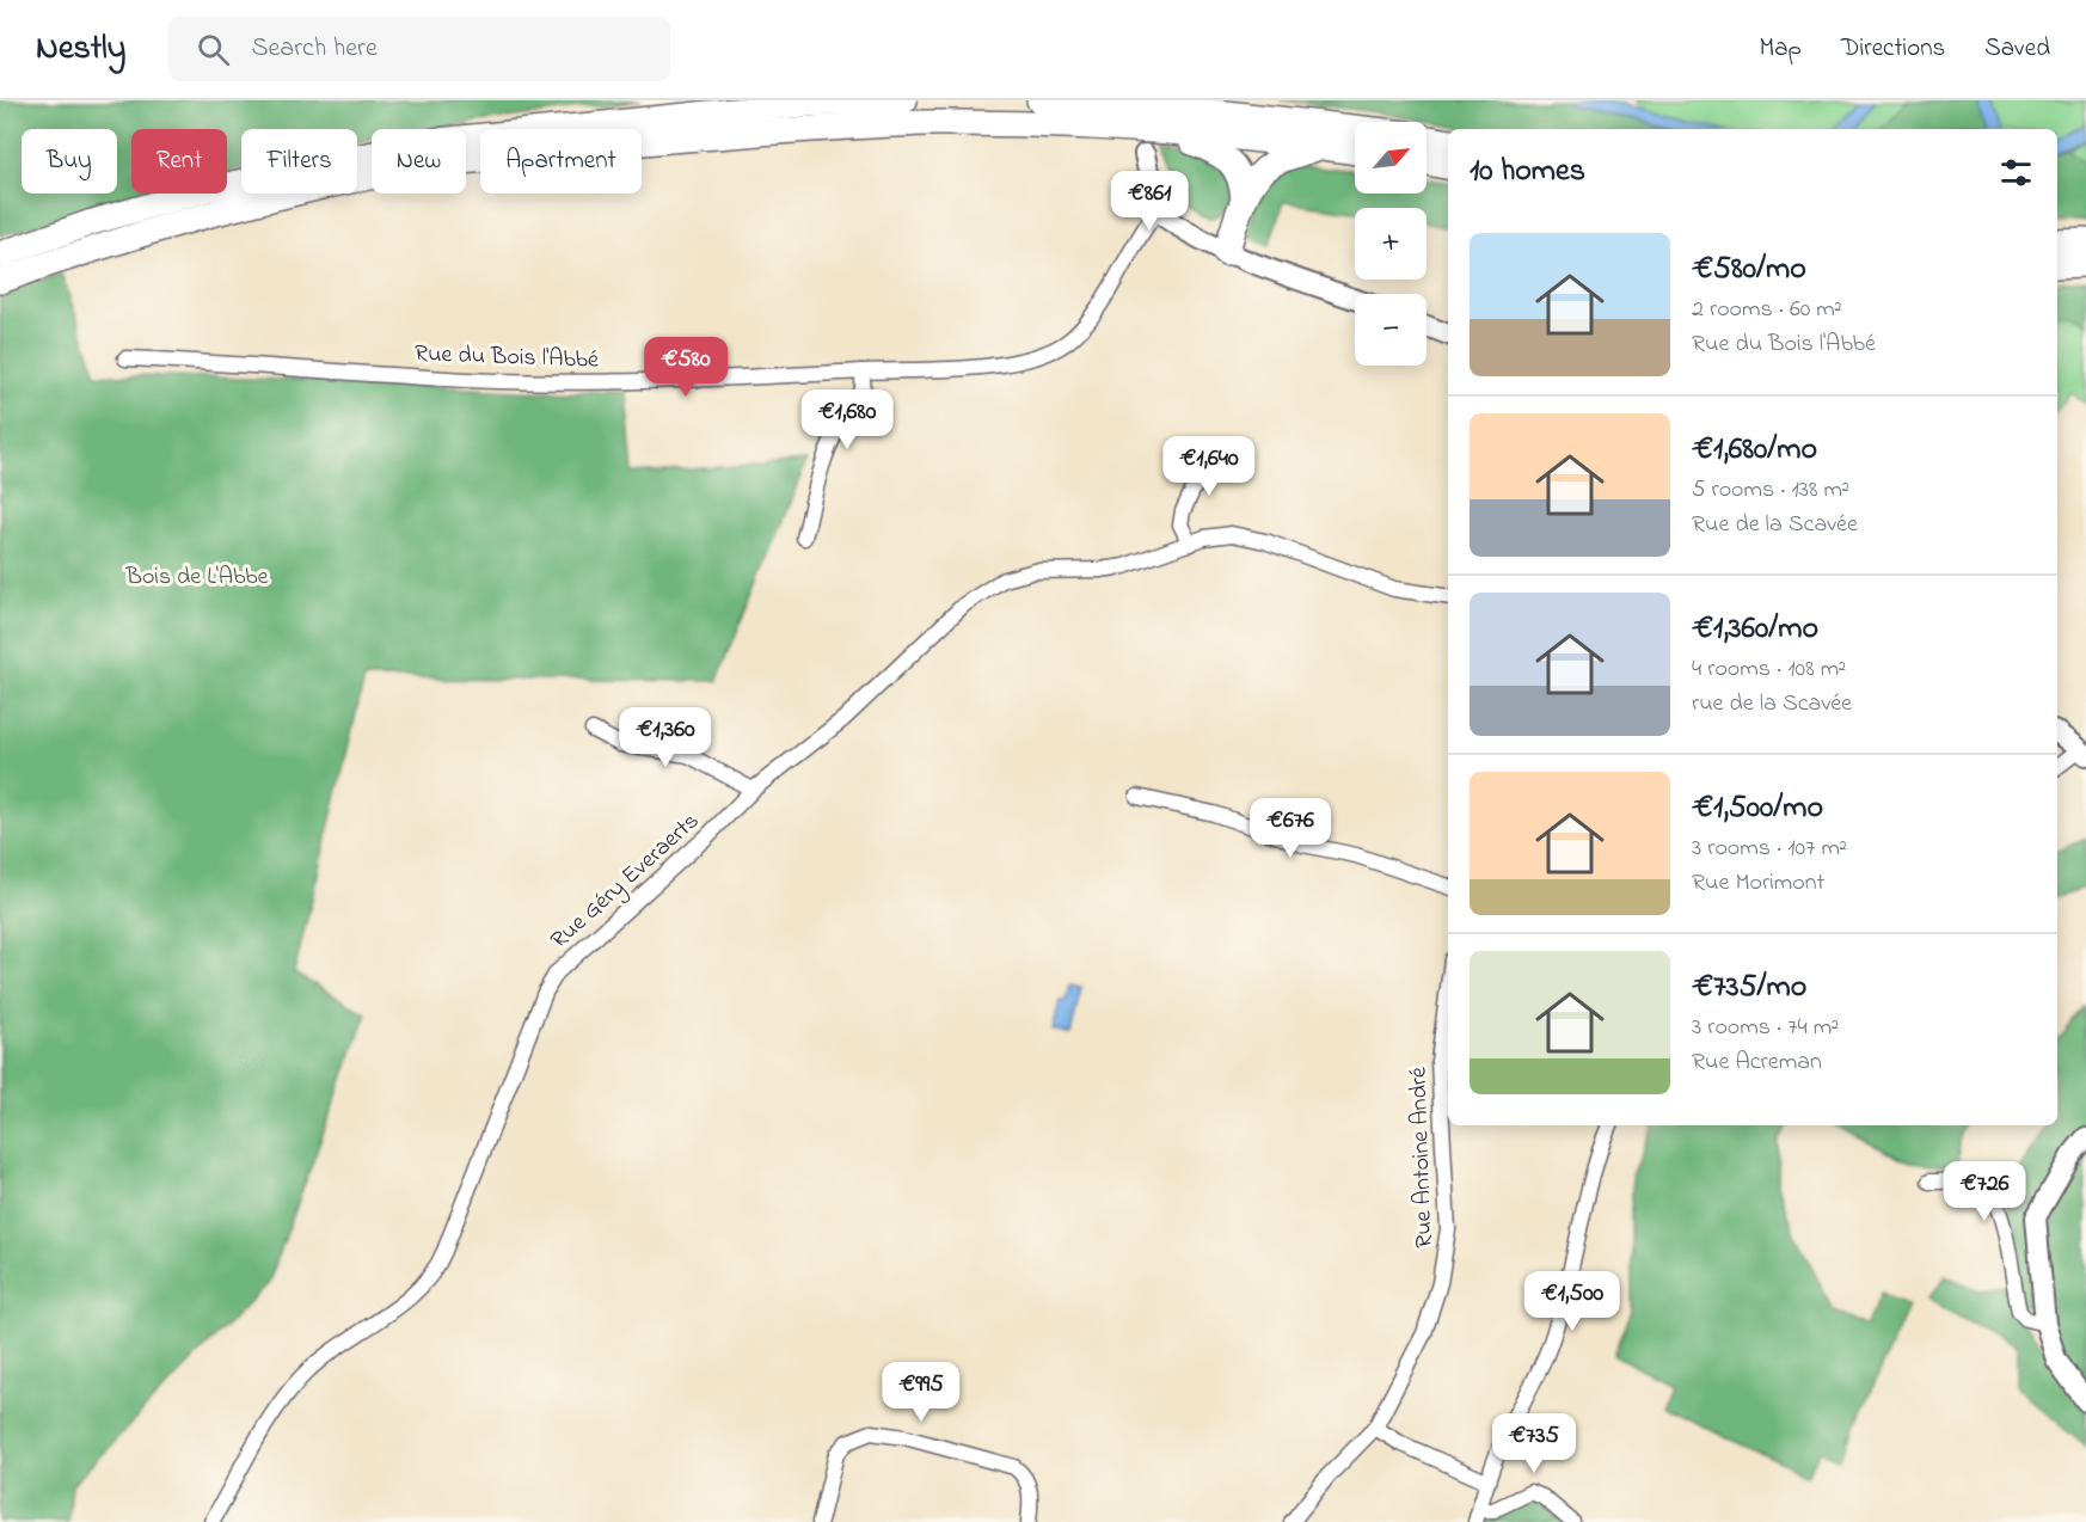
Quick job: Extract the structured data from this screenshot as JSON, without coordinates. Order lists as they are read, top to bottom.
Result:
{
  "streets": {
    "street": ["Rue du Bois l'Abbé", "Rue Géry Everaerts", "Rue Antoine André"]
  },
  "parks": ["Bois de L'Abbe"],
  "north": "top right",
  "page": {
    "header": "Nestly",
    "search": "Search here",
    "nav": ["Map", "Directions", "Saved"],
    "map_buttons": ["+", "−"],
    "chip": [
      "Buy",
      "Rent",
      "Filters",
      "New",
      "Apartment"
    ],
    "heading": "10 homes",
    "price": [
      "€861",
      "€580",
      "€1,680",
      "€1,640",
      "€1,360",
      "€676",
      "€726",
      "€1,500",
      "€995",
      "€735"
    ],
    "list": [
      {
        "name": "€580/mo",
        "note": "2 rooms · 60 m² · Rue du Bois l'Abbé"
      },
      {
        "name": "€1,680/mo",
        "note": "5 rooms · 138 m² · Rue de la Scavée"
      },
      {
        "name": "€1,360/mo",
        "note": "4 rooms · 108 m² · rue de la Scavée"
      },
      {
        "name": "€1,500/mo",
        "note": "3 rooms · 107 m² · Rue Morimont"
      },
      {
        "name": "€735/mo",
        "note": "3 rooms · 74 m² · Rue Acreman"
      }
    ]
  }
}
